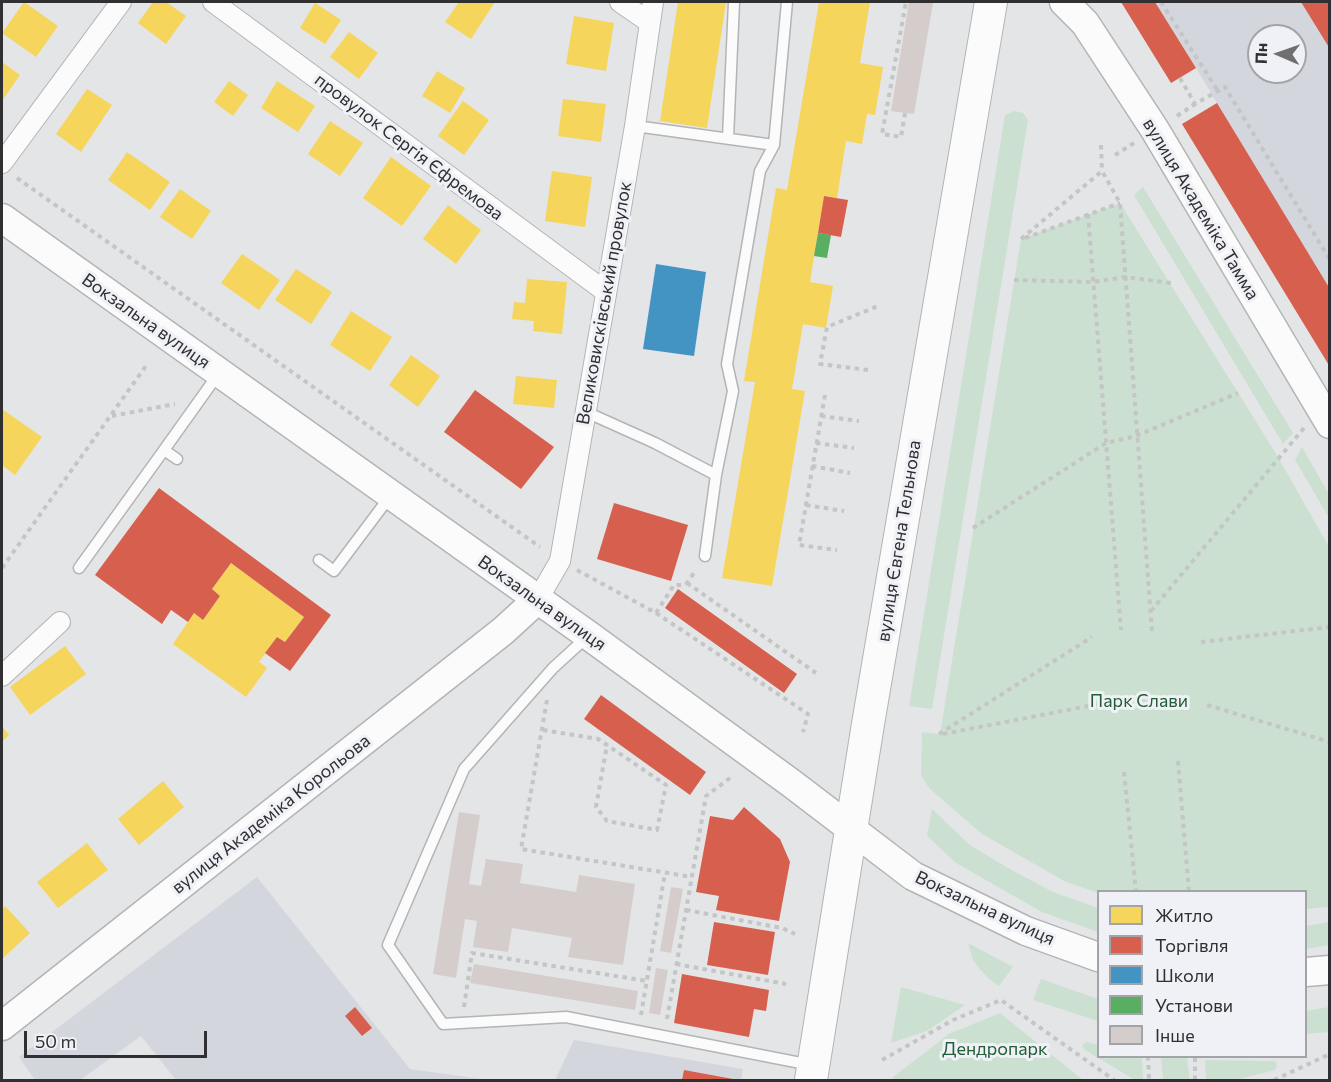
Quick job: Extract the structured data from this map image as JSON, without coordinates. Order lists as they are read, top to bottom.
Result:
{
  "streets": {
    "main road": [
      "вулиця Академіка Тамма",
      "Вокзальна вулиця",
      "вулиця Євгена Тельнова",
      "вулиця Академіка Корольова"
    ],
    "street": ["провулок Сергія Єфремова", "Великовисківський провулок"]
  },
  "crossings": [
    ["провулок Сергія Єфремова", "Великовисківський провулок"],
    ["Великовисківський провулок", "Вокзальна вулиця"],
    ["Великовисківський провулок", "вулиця Академіка Корольова"],
    ["Вокзальна вулиця", "вулиця Євгена Тельнова"],
    ["Вокзальна вулиця", "вулиця Академіка Корольова"]
  ],
  "parks": ["Парк Слави", "Дендропарк"],
  "legend": [
    "Житло",
    "Торгівля",
    "Школи",
    "Установи",
    "Інше"
  ],
  "scale_bar": "50 m",
  "north": "left"
}
